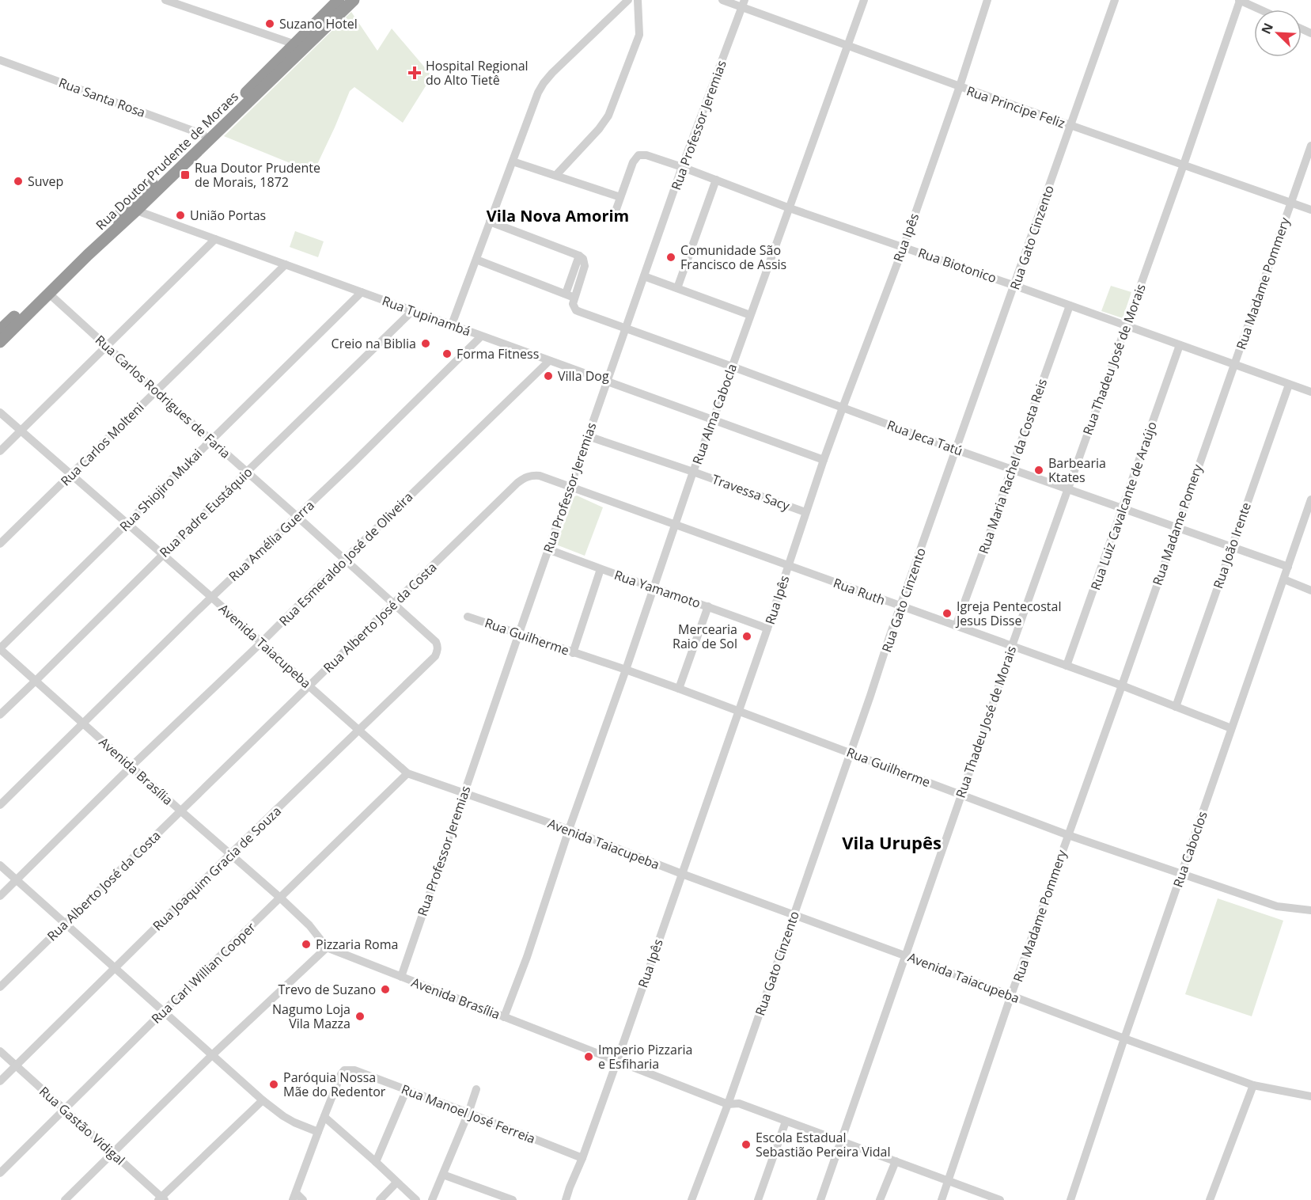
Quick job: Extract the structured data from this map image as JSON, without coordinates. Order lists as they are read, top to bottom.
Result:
{
  "streets": {
    "highway": ["Rua Doutor Prudente de Moraes"],
    "street": [
      "Rua Santa Rosa",
      "Rua Principe Feliz",
      "Rua Professor Jeremias",
      "Rua Ipês",
      "Rua Gato Cinzento",
      "Rua Biotonico",
      "Rua Madame Pommery",
      "Rua Tupinambá",
      "Rua Thadeu José de Morais",
      "Rua Carlos Rodrigues de Faria",
      "Rua Alma Cabocla",
      "Rua Jeca Tatú",
      "Rua Carlos Molteni",
      "Rua Maria Rachel da Costa Reis",
      "Rua Shiojiro Mukai",
      "Travessa Sacy",
      "Rua Luiz Cavalcante de Araújo",
      "Rua Padre Eustáquio",
      "Rua Madame Pomery",
      "Rua Amélia Guerra",
      "Rua João Irente",
      "Rua Esmeraldo José de Oliveira",
      "Rua Yamamoto",
      "Rua Ruth",
      "Rua Alberto José da Costa",
      "Rua Guilherme",
      "Avenida Taiacupeba",
      "Avenida Brasília",
      "Rua Caboclos",
      "Rua Joaquim Gracia de Souza",
      "Rua Carl Willian Cooper",
      "Rua Manoel José Ferreia",
      "Rua Gastão Vidigal"
    ]
  },
  "crossings": [
    ["Rua Santa Rosa", "Rua Doutor Prudente de Moraes"],
    ["Rua Principe Feliz", "Rua Professor Jeremias"],
    ["Rua Principe Feliz", "Rua Ipês"],
    ["Rua Principe Feliz", "Rua Gato Cinzento"],
    ["Rua Principe Feliz", "Rua Madame Pommery"],
    ["Rua Principe Feliz", "Rua Thadeu José de Morais"],
    ["Rua Principe Feliz", "Rua Alma Cabocla"],
    ["Rua Professor Jeremias", "Rua Biotonico"],
    ["Rua Professor Jeremias", "Rua Tupinambá"],
    ["Rua Professor Jeremias", "Rua Jeca Tatú"],
    ["Rua Professor Jeremias", "Travessa Sacy"],
    ["Rua Professor Jeremias", "Rua Yamamoto"],
    ["Rua Professor Jeremias", "Rua Ruth"],
    ["Rua Professor Jeremias", "Rua Guilherme"],
    ["Rua Professor Jeremias", "Avenida Taiacupeba"],
    ["Rua Professor Jeremias", "Avenida Brasília"],
    ["Rua Doutor Prudente de Moraes", "Rua Tupinambá"],
    ["Rua Doutor Prudente de Moraes", "Rua Carlos Rodrigues de Faria"],
    ["Rua Ipês", "Rua Biotonico"],
    ["Rua Ipês", "Rua Tupinambá"],
    ["Rua Ipês", "Rua Jeca Tatú"],
    ["Rua Ipês", "Travessa Sacy"],
    ["Rua Ipês", "Rua Yamamoto"],
    ["Rua Ipês", "Rua Ruth"],
    ["Rua Ipês", "Rua Guilherme"],
    ["Rua Ipês", "Avenida Taiacupeba"],
    ["Rua Ipês", "Avenida Brasília"],
    ["Rua Ipês", "Rua Manoel José Ferreia"],
    ["Rua Gato Cinzento", "Rua Biotonico"],
    ["Rua Gato Cinzento", "Rua Jeca Tatú"],
    ["Rua Gato Cinzento", "Rua Ruth"],
    ["Rua Gato Cinzento", "Rua Guilherme"],
    ["Rua Gato Cinzento", "Avenida Taiacupeba"],
    ["Rua Gato Cinzento", "Avenida Brasília"],
    ["Rua Biotonico", "Rua Madame Pommery"],
    ["Rua Biotonico", "Rua Thadeu José de Morais"],
    ["Rua Biotonico", "Rua Alma Cabocla"],
    ["Rua Biotonico", "Rua Maria Rachel da Costa Reis"],
    ["Rua Biotonico", "Rua Luiz Cavalcante de Araújo"],
    ["Rua Biotonico", "Rua Madame Pomery"],
    ["Rua Biotonico", "Rua João Irente"],
    ["Rua Madame Pommery", "Rua Madame Pomery"],
    ["Rua Madame Pommery", "Rua Ruth"],
    ["Rua Madame Pommery", "Rua Guilherme"],
    ["Rua Madame Pommery", "Avenida Taiacupeba"],
    ["Rua Madame Pommery", "Avenida Brasília"],
    ["Rua Tupinambá", "Rua Alma Cabocla"],
    ["Rua Tupinambá", "Rua Carlos Molteni"],
    ["Rua Tupinambá", "Rua Shiojiro Mukai"],
    ["Rua Tupinambá", "Rua Padre Eustáquio"],
    ["Rua Tupinambá", "Rua Amélia Guerra"],
    ["Rua Tupinambá", "Rua Esmeraldo José de Oliveira"],
    ["Rua Thadeu José de Morais", "Rua Jeca Tatú"],
    ["Rua Thadeu José de Morais", "Rua Ruth"],
    ["Rua Thadeu José de Morais", "Rua Guilherme"],
    ["Rua Thadeu José de Morais", "Avenida Taiacupeba"],
    ["Rua Thadeu José de Morais", "Avenida Brasília"],
    ["Rua Carlos Rodrigues de Faria", "Rua Carlos Molteni"],
    ["Rua Carlos Rodrigues de Faria", "Rua Shiojiro Mukai"],
    ["Rua Carlos Rodrigues de Faria", "Rua Padre Eustáquio"],
    ["Rua Carlos Rodrigues de Faria", "Rua Amélia Guerra"],
    ["Rua Carlos Rodrigues de Faria", "Rua Esmeraldo José de Oliveira"],
    ["Rua Carlos Rodrigues de Faria", "Rua Alberto José da Costa"],
    ["Rua Carlos Rodrigues de Faria", "Rua Joaquim Gracia de Souza"],
    ["Rua Alma Cabocla", "Rua Jeca Tatú"],
    ["Rua Alma Cabocla", "Travessa Sacy"],
    ["Rua Alma Cabocla", "Rua Yamamoto"],
    ["Rua Alma Cabocla", "Rua Ruth"],
    ["Rua Alma Cabocla", "Rua Guilherme"],
    ["Rua Alma Cabocla", "Avenida Taiacupeba"],
    ["Rua Alma Cabocla", "Avenida Brasília"],
    ["Rua Jeca Tatú", "Rua Maria Rachel da Costa Reis"],
    ["Rua Jeca Tatú", "Rua Luiz Cavalcante de Araújo"],
    ["Rua Jeca Tatú", "Rua Madame Pomery"],
    ["Rua Jeca Tatú", "Rua João Irente"],
    ["Rua Jeca Tatú", "Rua Caboclos"],
    ["Rua Carlos Molteni", "Avenida Taiacupeba"],
    ["Rua Maria Rachel da Costa Reis", "Rua Ruth"],
    ["Rua Shiojiro Mukai", "Avenida Taiacupeba"],
    ["Rua Shiojiro Mukai", "Avenida Brasília"],
    ["Rua Luiz Cavalcante de Araújo", "Rua Ruth"],
    ["Rua Padre Eustáquio", "Avenida Taiacupeba"],
    ["Rua Padre Eustáquio", "Avenida Brasília"],
    ["Rua Madame Pomery", "Rua Ruth"],
    ["Rua Amélia Guerra", "Avenida Taiacupeba"],
    ["Rua Amélia Guerra", "Avenida Brasília"],
    ["Rua João Irente", "Rua Ruth"],
    ["Rua Esmeraldo José de Oliveira", "Avenida Taiacupeba"],
    ["Rua Esmeraldo José de Oliveira", "Avenida Brasília"],
    ["Rua Ruth", "Rua Alberto José da Costa"],
    ["Rua Ruth", "Rua Caboclos"],
    ["Rua Alberto José da Costa", "Avenida Taiacupeba"],
    ["Rua Alberto José da Costa", "Avenida Brasília"],
    ["Rua Guilherme", "Rua Caboclos"],
    ["Avenida Taiacupeba", "Rua Caboclos"],
    ["Avenida Taiacupeba", "Rua Joaquim Gracia de Souza"],
    ["Avenida Taiacupeba", "Rua Carl Willian Cooper"],
    ["Avenida Brasília", "Rua Joaquim Gracia de Souza"],
    ["Avenida Brasília", "Rua Carl Willian Cooper"],
    ["Rua Joaquim Gracia de Souza", "Rua Gastão Vidigal"],
    ["Rua Carl Willian Cooper", "Rua Gastão Vidigal"]
  ],
  "districts": ["Vila Nova Amorim", "Vila Urupês"],
  "places": {
    "other": [
      "Suzano Hotel",
      "Suvep",
      "União Portas",
      "Comunidade São Francisco de Assis",
      "Creio na Biblia",
      "Forma Fitness",
      "Villa Dog",
      "Barbearia Ktates",
      "Igreja Pentecostal Jesus Disse",
      "Mercearia Raio de Sol",
      "Pizzaria Roma",
      "Trevo de Suzano",
      "Nagumo Loja Vila Mazza",
      "Imperio Pizzaria e Esfiharia",
      "Paróquia Nossa Mãe do Redentor",
      "Escola Estadual Sebastião Pereira Vidal"
    ],
    "health": ["Hospital Regional do Alto Tietê"],
    "transit": ["Rua Doutor Prudente de Morais, 1872"]
  },
  "north": "top left"
}
